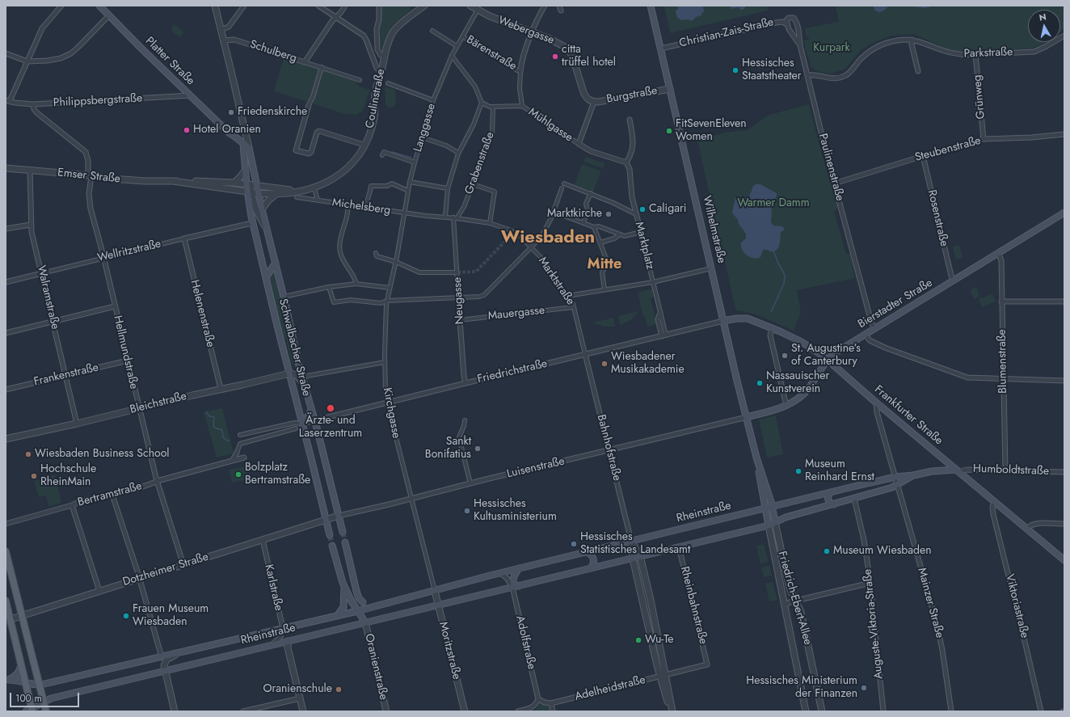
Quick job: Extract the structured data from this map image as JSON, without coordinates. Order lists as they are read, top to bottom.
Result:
{
  "streets": {
    "main road": [
      "Platter Straße",
      "Wilhelmstraße",
      "Bierstadter Straße",
      "Schwalbacher Straße",
      "Frankfurter Straße",
      "Rheinstraße"
    ],
    "street": [
      "Webergasse",
      "Christian-Zais-Straße",
      "Schulberg",
      "Bärenstraße",
      "Parkstraße",
      "Burgstraße",
      "Grünweg",
      "Coulinstraße",
      "Philippsbergstraße",
      "Mühlgasse",
      "Langgasse",
      "Steubenstraße",
      "Grabenstraße",
      "Paulinenstraße",
      "Emser Straße",
      "Michelsberg",
      "Rosenstraße",
      "Marktplatz",
      "Wellritzstraße",
      "Marktstraße",
      "Walramstraße",
      "Neugasse",
      "Helenenstraße",
      "Mauergasse",
      "Hellmundstraße",
      "Blumenstraße",
      "Friedrichstraße",
      "Frankenstraße",
      "Bleichstraße",
      "Kirchgasse",
      "Bahnhofstraße",
      "Luisenstraße",
      "Humboldtstraße",
      "Bertramstraße",
      "Dotzheimer Straße",
      "Karlstraße",
      "Friedrich-Ebert-Allee",
      "Mainzer Straße",
      "Rheinbahnstraße",
      "Viktoriastraße",
      "Auguste-Viktoria-Straße",
      "Adolfstraße",
      "Moritzstraße",
      "Oranienstraße",
      "Adelheidstraße"
    ]
  },
  "crossings": [
    ["Webergasse", "Burgstraße"],
    ["Webergasse", "Langgasse"],
    ["Christian-Zais-Straße", "Paulinenstraße"],
    ["Christian-Zais-Straße", "Wilhelmstraße"],
    ["Schulberg", "Schwalbacher Straße"],
    ["Bärenstraße", "Langgasse"],
    ["Parkstraße", "Grünweg"],
    ["Parkstraße", "Paulinenstraße"],
    ["Platter Straße", "Philippsbergstraße"],
    ["Platter Straße", "Schwalbacher Straße"],
    ["Burgstraße", "Wilhelmstraße"],
    ["Grünweg", "Steubenstraße"],
    ["Coulinstraße", "Emser Straße"],
    ["Coulinstraße", "Michelsberg"],
    ["Coulinstraße", "Schwalbacher Straße"],
    ["Philippsbergstraße", "Hellmundstraße"],
    ["Langgasse", "Michelsberg"],
    ["Langgasse", "Marktstraße"],
    ["Langgasse", "Kirchgasse"],
    ["Steubenstraße", "Paulinenstraße"],
    ["Steubenstraße", "Rosenstraße"],
    ["Grabenstraße", "Marktstraße"],
    ["Grabenstraße", "Neugasse"],
    ["Paulinenstraße", "Bierstadter Straße"],
    ["Emser Straße", "Walramstraße"],
    ["Emser Straße", "Schwalbacher Straße"],
    ["Emser Straße", "Hellmundstraße"],
    ["Michelsberg", "Marktstraße"],
    ["Michelsberg", "Kirchgasse"],
    ["Rosenstraße", "Bierstadter Straße"],
    ["Wilhelmstraße", "Bierstadter Straße"],
    ["Wilhelmstraße", "Friedrichstraße"],
    ["Wilhelmstraße", "Frankfurter Straße"],
    ["Wilhelmstraße", "Luisenstraße"],
    ["Wilhelmstraße", "Rheinstraße"],
    ["Wilhelmstraße", "Friedrich-Ebert-Allee"],
    ["Marktplatz", "Marktstraße"],
    ["Wellritzstraße", "Walramstraße"],
    ["Wellritzstraße", "Helenenstraße"],
    ["Wellritzstraße", "Schwalbacher Straße"],
    ["Wellritzstraße", "Hellmundstraße"],
    ["Marktstraße", "Neugasse"],
    ["Marktstraße", "Mauergasse"],
    ["Marktstraße", "Friedrichstraße"],
    ["Marktstraße", "Kirchgasse"],
    ["Marktstraße", "Bahnhofstraße"],
    ["Walramstraße", "Frankenstraße"],
    ["Walramstraße", "Bleichstraße"],
    ["Neugasse", "Mauergasse"],
    ["Neugasse", "Friedrichstraße"],
    ["Bierstadter Straße", "Blumenstraße"],
    ["Bierstadter Straße", "Frankfurter Straße"],
    ["Bierstadter Straße", "Luisenstraße"],
    ["Helenenstraße", "Bleichstraße"],
    ["Schwalbacher Straße", "Friedrichstraße"],
    ["Schwalbacher Straße", "Bleichstraße"],
    ["Schwalbacher Straße", "Luisenstraße"],
    ["Schwalbacher Straße", "Dotzheimer Straße"],
    ["Hellmundstraße", "Frankenstraße"],
    ["Hellmundstraße", "Bleichstraße"],
    ["Hellmundstraße", "Bertramstraße"],
    ["Hellmundstraße", "Dotzheimer Straße"],
    ["Blumenstraße", "Humboldtstraße"],
    ["Friedrichstraße", "Kirchgasse"],
    ["Friedrichstraße", "Frankfurter Straße"],
    ["Friedrichstraße", "Bahnhofstraße"],
    ["Kirchgasse", "Luisenstraße"],
    ["Kirchgasse", "Rheinstraße"],
    ["Kirchgasse", "Moritzstraße"],
    ["Frankfurter Straße", "Humboldtstraße"],
    ["Frankfurter Straße", "Mainzer Straße"],
    ["Frankfurter Straße", "Viktoriastraße"],
    ["Bahnhofstraße", "Luisenstraße"],
    ["Bahnhofstraße", "Rheinstraße"],
    ["Bahnhofstraße", "Adelheidstraße"],
    ["Luisenstraße", "Dotzheimer Straße"],
    ["Rheinstraße", "Karlstraße"],
    ["Rheinstraße", "Friedrich-Ebert-Allee"],
    ["Rheinstraße", "Mainzer Straße"],
    ["Rheinstraße", "Rheinbahnstraße"],
    ["Rheinstraße", "Auguste-Viktoria-Straße"],
    ["Rheinstraße", "Adolfstraße"],
    ["Rheinstraße", "Moritzstraße"],
    ["Rheinstraße", "Oranienstraße"],
    ["Dotzheimer Straße", "Karlstraße"],
    ["Rheinbahnstraße", "Adelheidstraße"]
  ],
  "districts": ["Wiesbaden", "Mitte"],
  "parks": ["Kurpark", "Warmer Damm"],
  "places": [
    "citta trüffel hotel",
    "Hessisches Staatstheater",
    "Friedenskirche",
    "Hotel Oranien",
    "FitSevenEleven Women",
    "Caligari",
    "Marktkirche",
    "St. Augustine’s of Canterbury",
    "Wiesbadener Musikakademie",
    "Nassauischer Kunstverein",
    "Ärzte- und Laserzentrum",
    "Sankt Bonifatius",
    "Wiesbaden Business School",
    "Museum Reinhard Ernst",
    "Bolzplatz Bertramstraße",
    "Hochschule RheinMain",
    "Hessisches Kultusministerium",
    "Hessisches Statistisches Landesamt",
    "Museum Wiesbaden",
    "Frauen Museum Wiesbaden",
    "Wu-Te",
    "Hessisches Ministerium der Finanzen",
    "Oranienschule"
  ],
  "scale_bar": "100 m",
  "north": "top"
}
